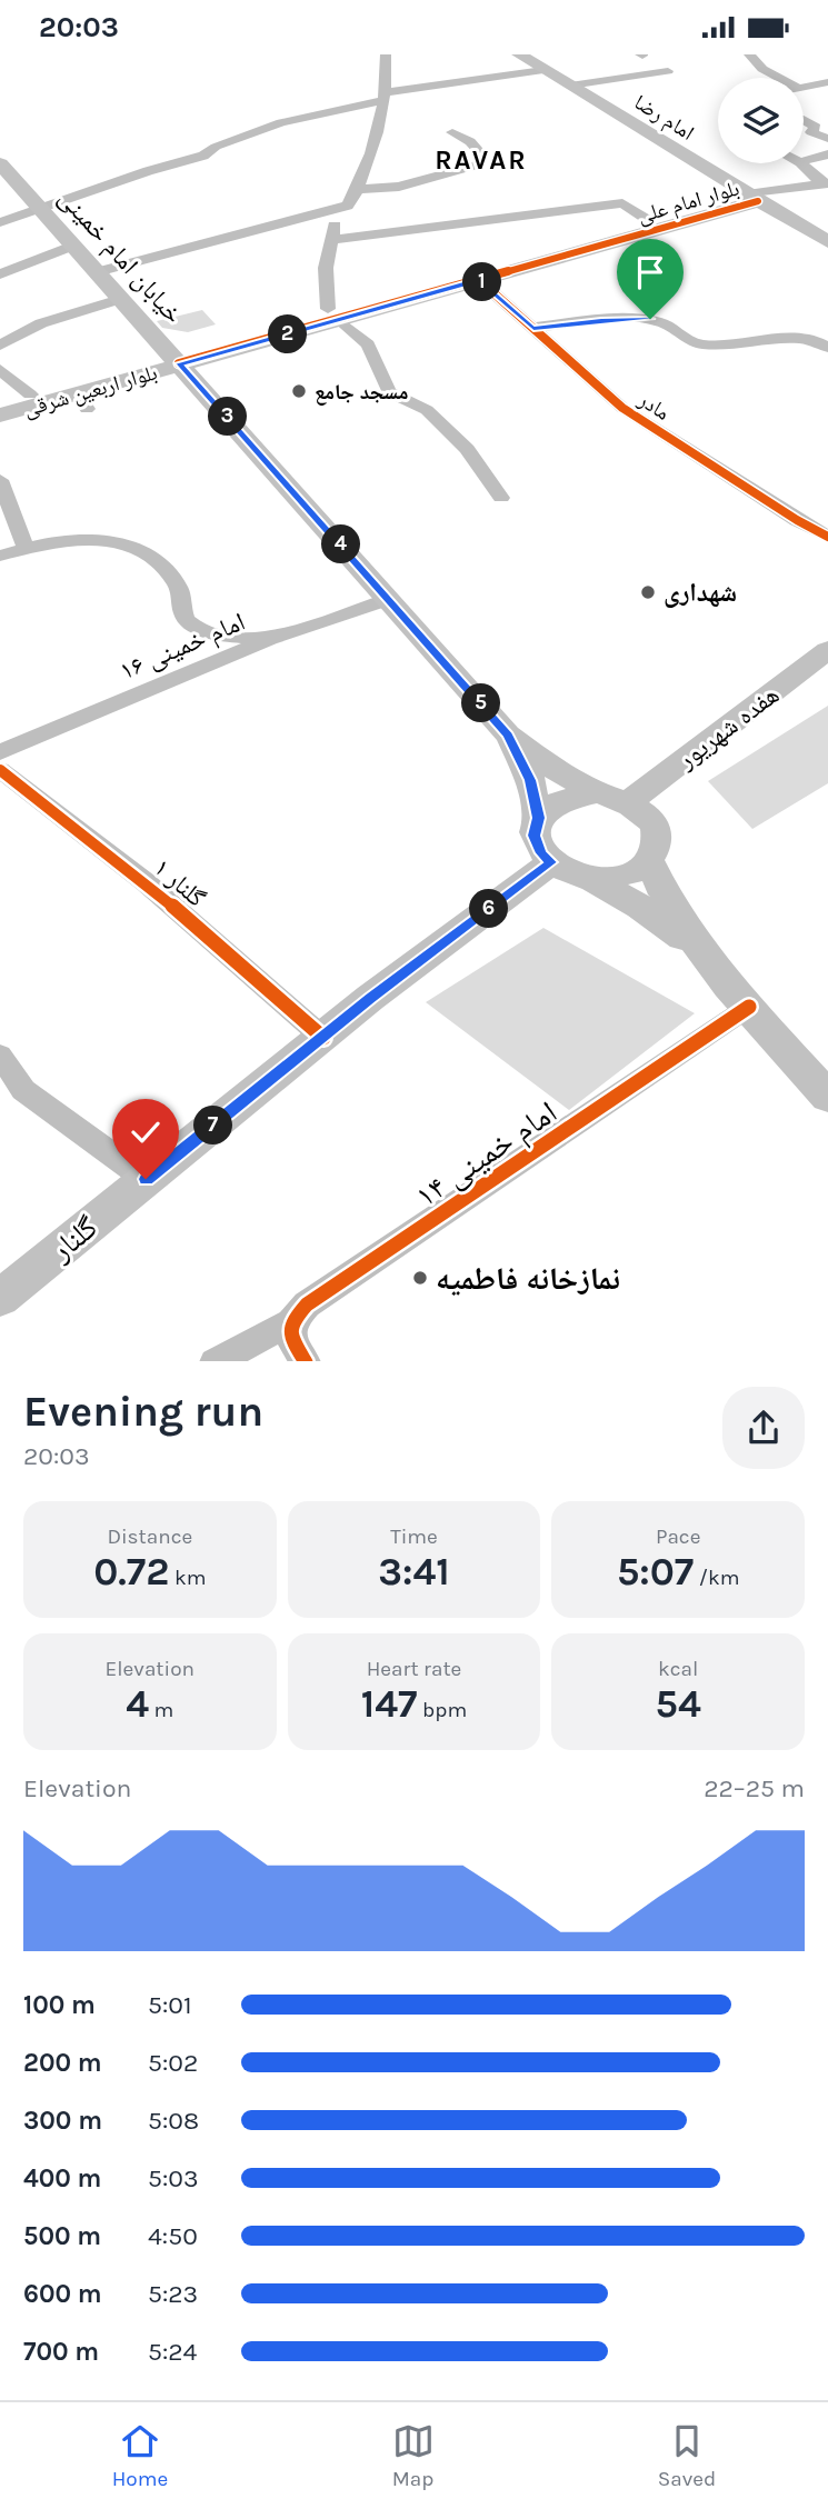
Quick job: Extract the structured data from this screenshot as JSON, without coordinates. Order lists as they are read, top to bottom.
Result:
{
  "streets": {
    "main road": ["گلنار"],
    "street": [
      "امام رضا",
      "بلوار امام علی",
      "خیابان امام خمینی",
      "بلوار اربعین شرقی",
      "مادر",
      "امام خمینی ۱۶",
      "هفده شهریور",
      "گلنار ۱",
      "امام خمینی ۱۴"
    ]
  },
  "crossings": [
    ["امام رضا", "بلوار امام علی"],
    ["بلوار امام علی", "خیابان امام خمینی"],
    ["بلوار امام علی", "بلوار اربعین شرقی"],
    ["بلوار امام علی", "مادر"],
    ["خیابان امام خمینی", "بلوار اربعین شرقی"],
    ["خیابان امام خمینی", "امام خمینی ۱۶"],
    ["هفده شهریور", "گلنار"],
    ["گلنار ۱", "گلنار"]
  ],
  "districts": ["RAVAR"],
  "places": ["مسجد جامع", "شهداری", "نمازخانه فاطمیه"],
  "page": {
    "status": "20:03",
    "pins": [
      "1",
      "2",
      "3",
      "4",
      "5",
      "6",
      "7"
    ],
    "heading": ["Evening run", "20:03"],
    "stats": [
      ["Distance", "0.72 km"],
      ["Time", "3:41"],
      ["Pace", "5:07 /km"],
      ["Elevation", "4 m"],
      ["Heart rate", "147 bpm"],
      ["kcal", "54"]
    ],
    "chart": ["Elevation", "22–25 m"],
    "list": [
      {
        "name": "100 m",
        "note": "5:01"
      },
      {
        "name": "200 m",
        "note": "5:02"
      },
      {
        "name": "300 m",
        "note": "5:08"
      },
      {
        "name": "400 m",
        "note": "5:03"
      },
      {
        "name": "500 m",
        "note": "4:50"
      },
      {
        "name": "600 m",
        "note": "5:23"
      },
      {
        "name": "700 m",
        "note": "5:24"
      }
    ],
    "tabs": ["Home", "Map", "Saved"]
  }
}
